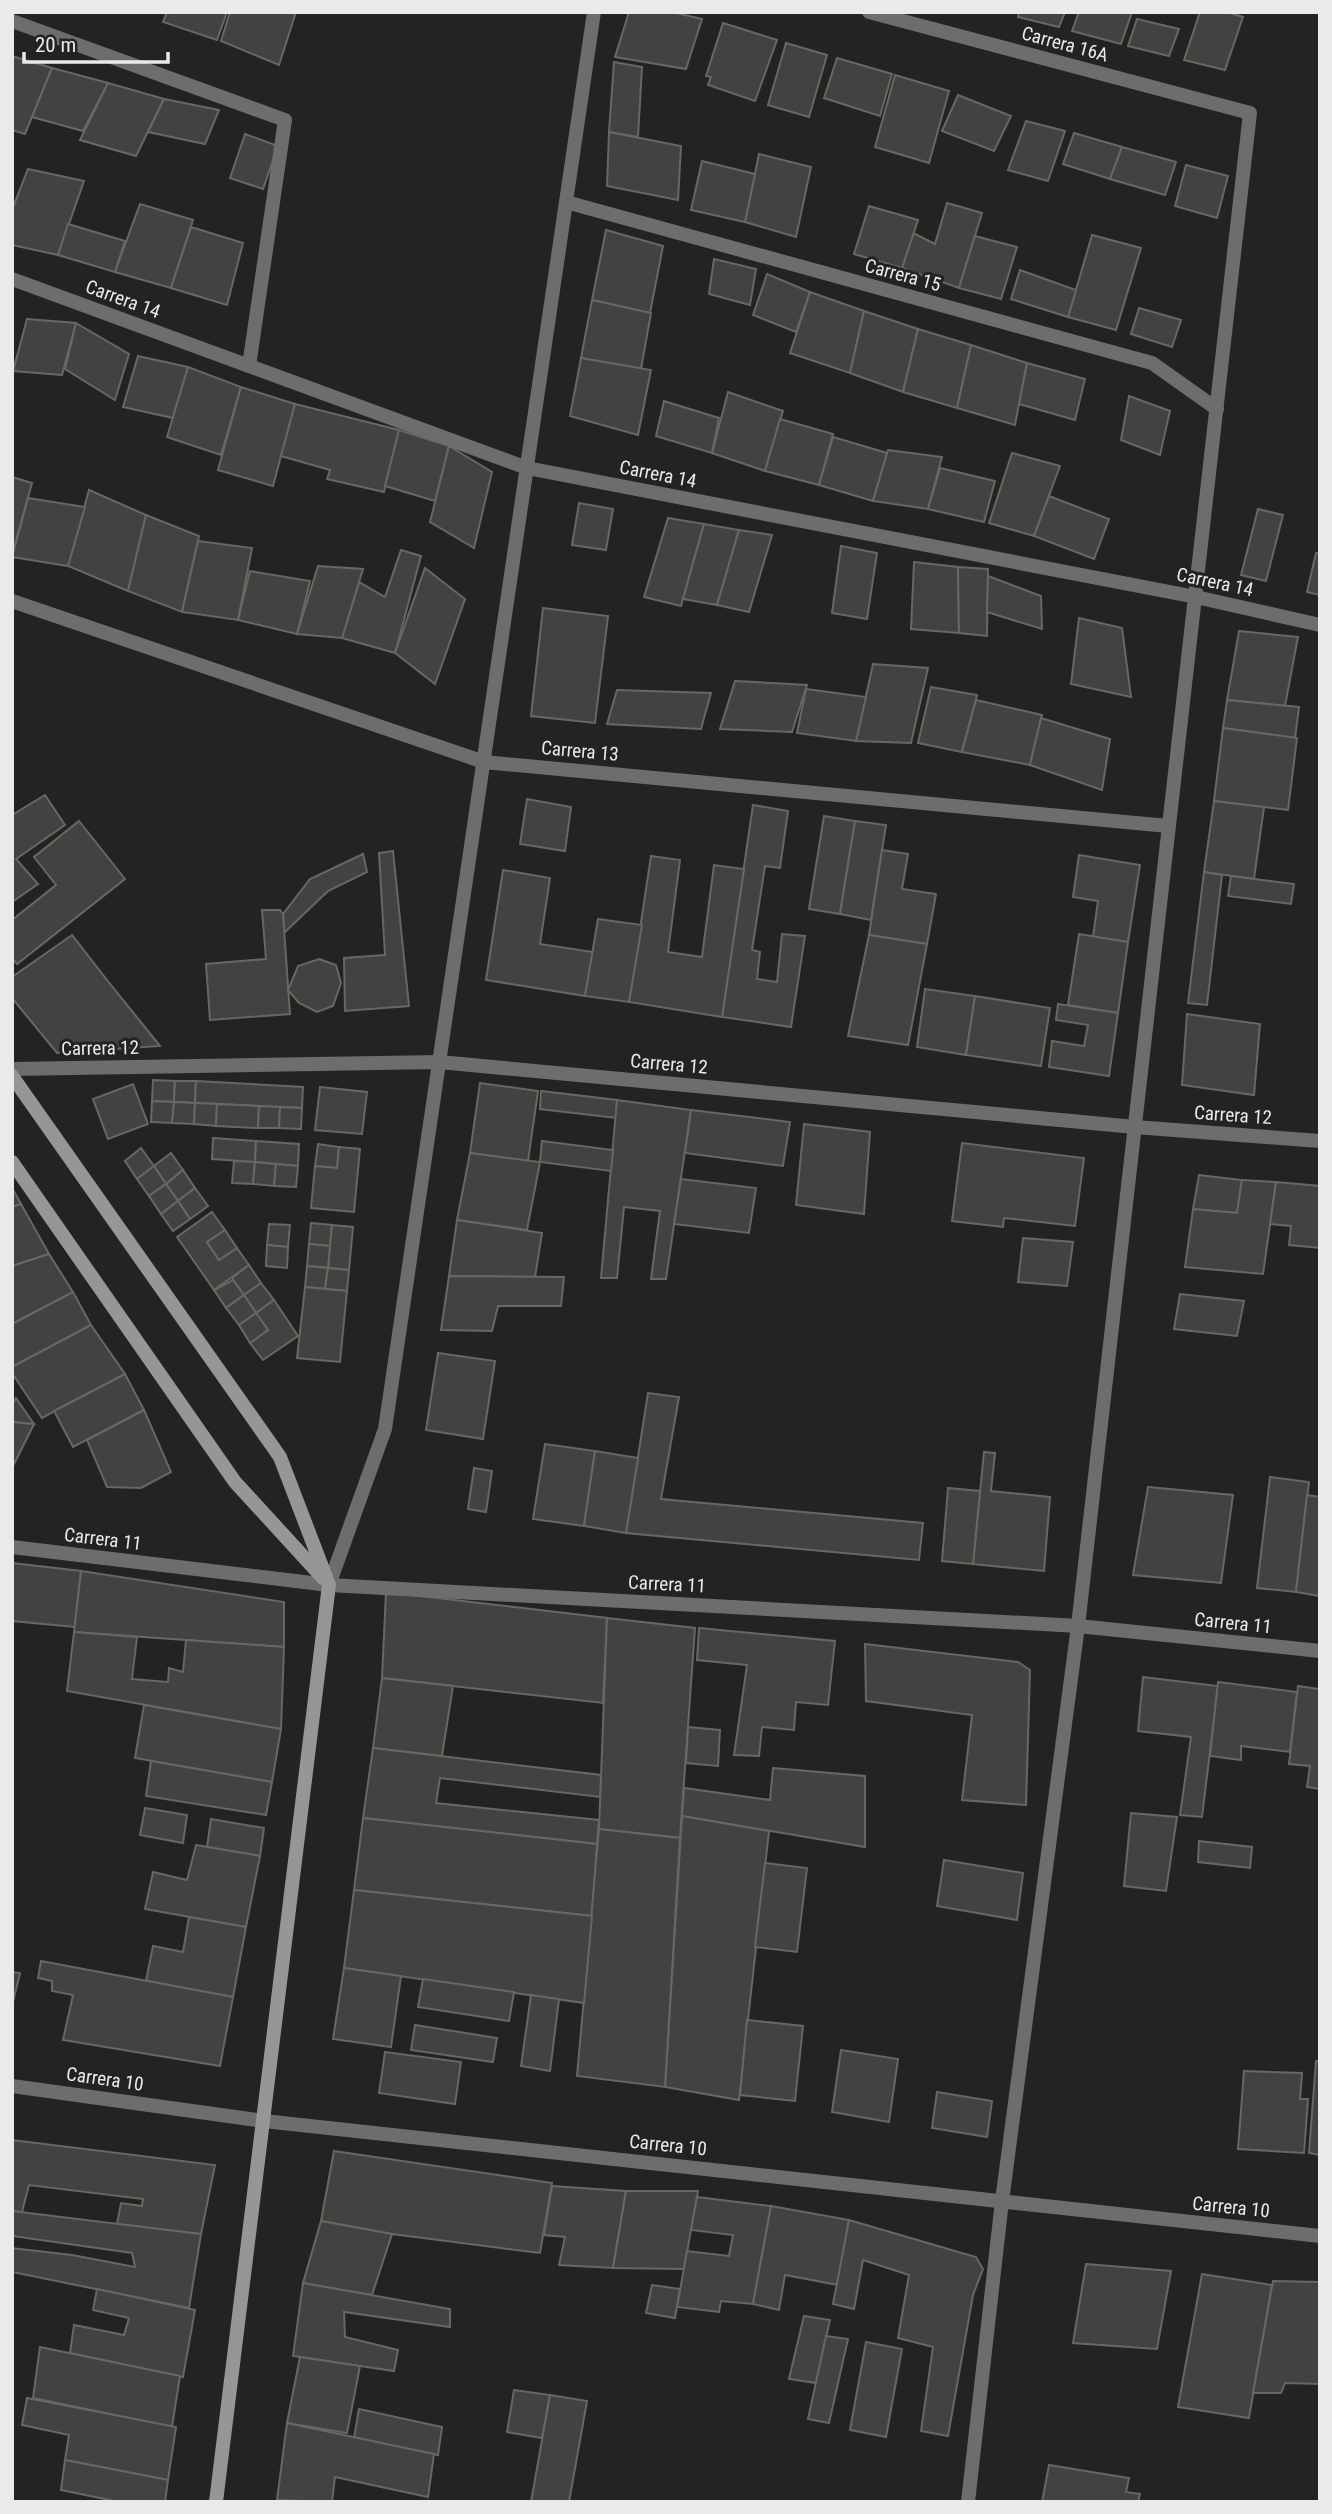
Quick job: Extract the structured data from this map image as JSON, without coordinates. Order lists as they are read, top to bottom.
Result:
{
  "streets": {
    "street": [
      "Carrera 16A",
      "Carrera 15",
      "Carrera 14",
      "Carrera 13",
      "Carrera 12",
      "Carrera 11",
      "Carrera 10"
    ]
  },
  "crossings": [
    ["Carrera 16A", "Carrera 15"]
  ],
  "scale_bar": "20 m"
}
